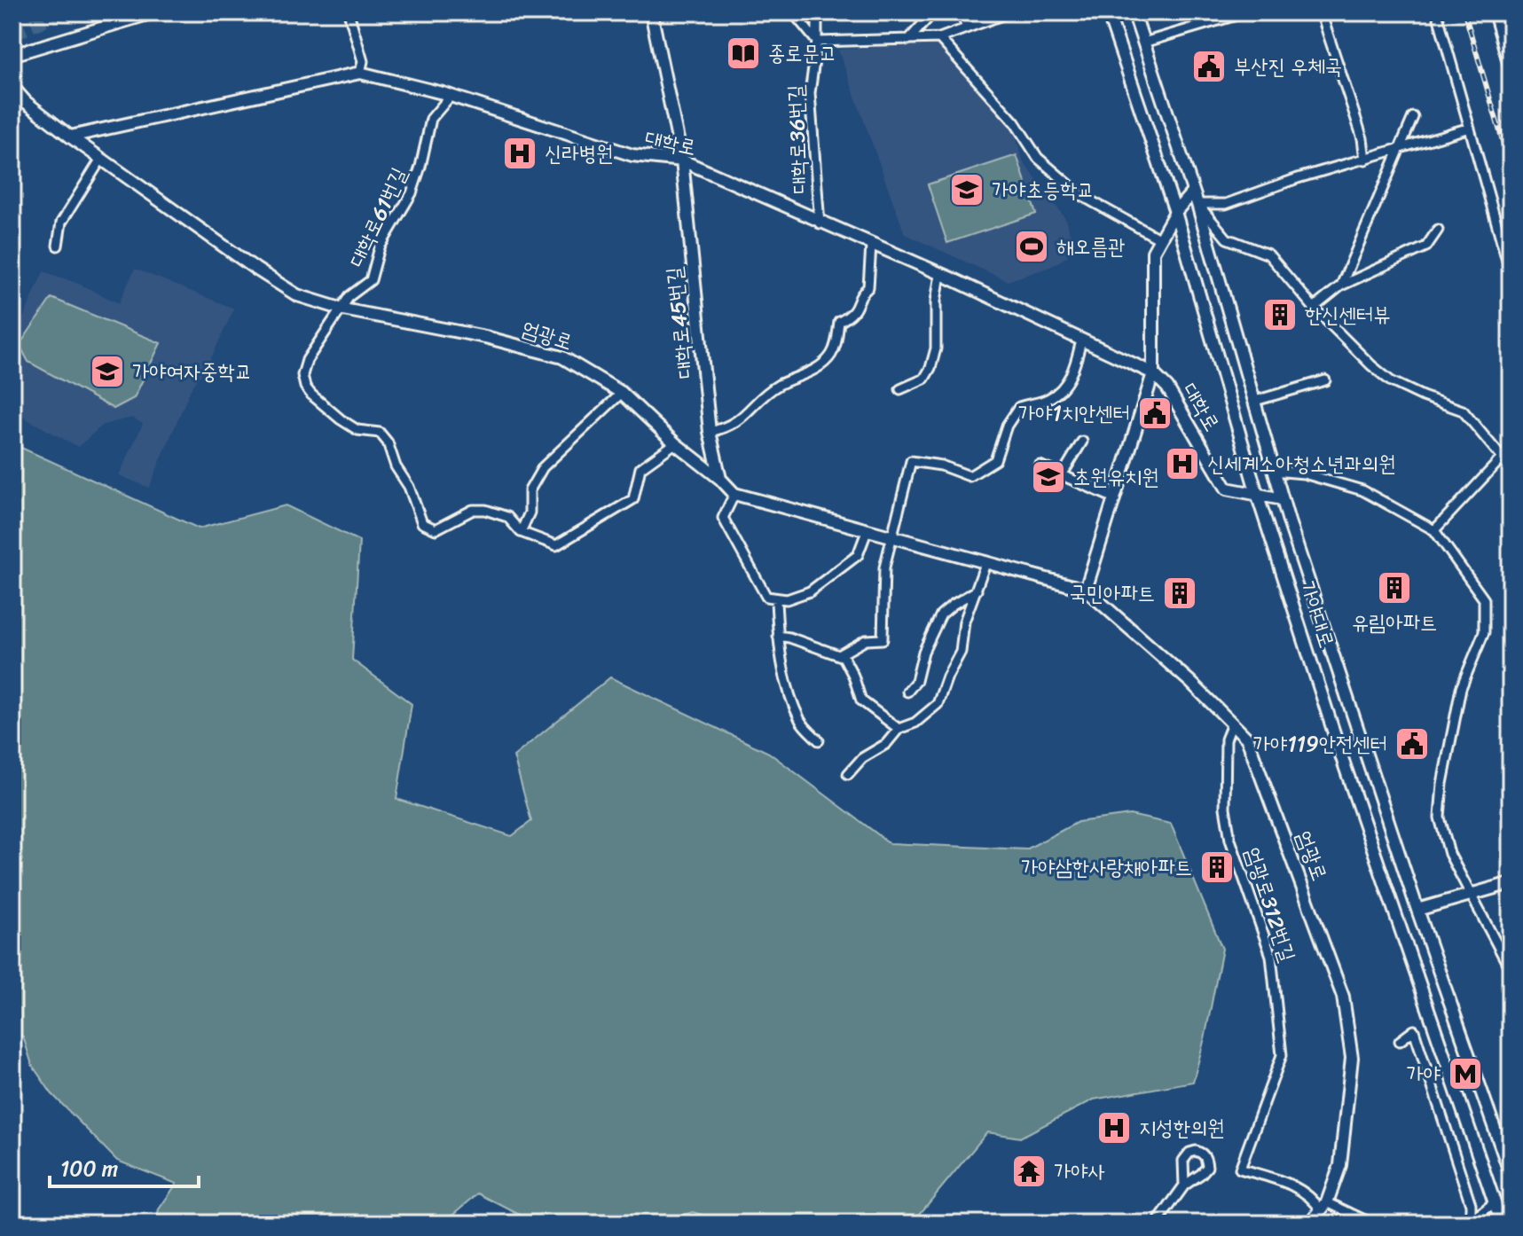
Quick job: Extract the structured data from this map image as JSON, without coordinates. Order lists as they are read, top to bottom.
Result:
{
  "streets": {
    "main road": [
      "대학로",
      "대학로45번길",
      "엄광로",
      "가야대로"
    ],
    "street": ["대학로36번길", "대학로61번길", "엄광로312번길"]
  },
  "crossings": [
    ["대학로36번길", "대학로"],
    ["대학로", "대학로61번길"],
    ["대학로", "대학로45번길"],
    ["대학로", "엄광로"],
    ["대학로", "가야대로"],
    ["대학로61번길", "엄광로"],
    ["대학로45번길", "엄광로"],
    ["엄광로", "엄광로312번길"]
  ],
  "places": {
    "library": ["종로문고"],
    "public building": ["부산진 우체국", "가야1치안센터", "가야119안전센터"],
    "hospital": ["신라병원", "신세계소아청소년과의원", "지성한의원"],
    "school or university": ["가야초등학교", "가야여자중학교", "초원유치원"],
    "sports": ["해오름관"],
    "building": [
      "한신센터뷰",
      "유림아파트",
      "국민아파트",
      "가야삼한사랑채아파트"
    ],
    "metro station": ["가야"],
    "temple": ["가야사"]
  },
  "scale_bar": "100 m"
}
